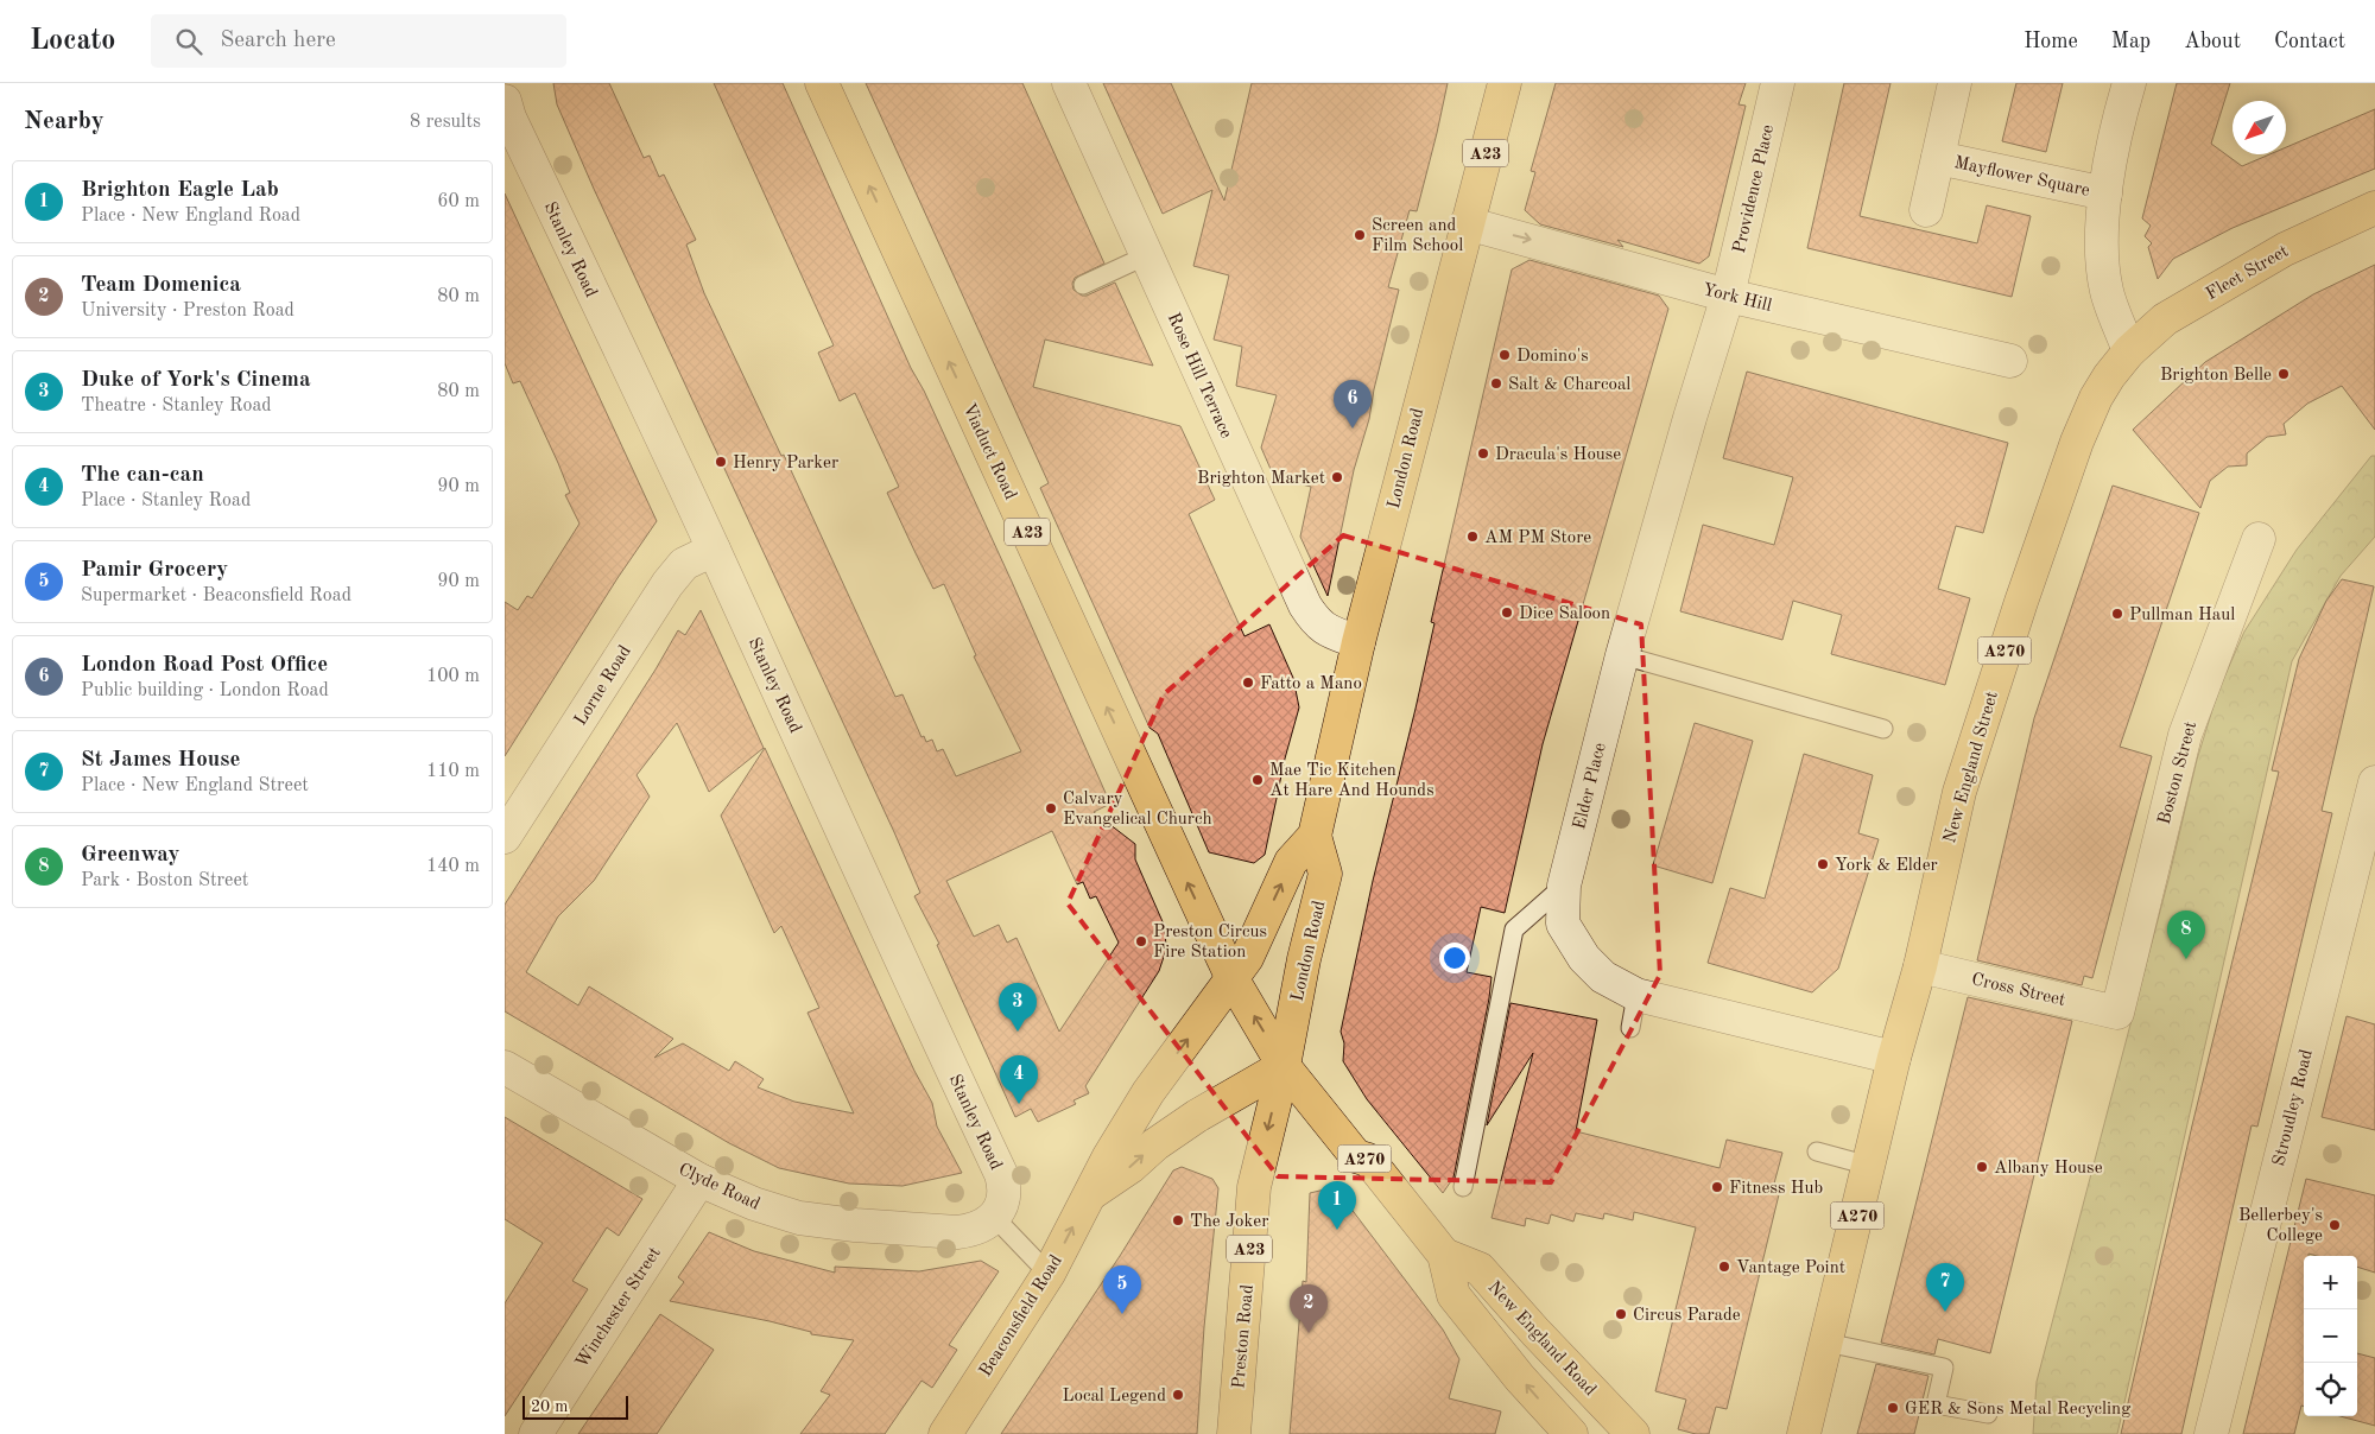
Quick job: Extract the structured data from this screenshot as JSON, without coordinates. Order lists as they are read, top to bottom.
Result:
{
  "streets": {
    "main road": [
      "A23",
      "Fleet Street",
      "Viaduct Road",
      "London Road",
      "A270",
      "New England Street",
      "Beaconsfield Road",
      "Preston Road",
      "New England Road"
    ],
    "street": [
      "Mayflower Square",
      "Providence Place",
      "Stanley Road",
      "York Hill",
      "Rose Hill Terrace",
      "Lorne Road",
      "Boston Street",
      "Elder Place",
      "Cross Street",
      "Stroudley Road",
      "Clyde Road",
      "Winchester Street"
    ]
  },
  "crossings": [
    ["A23", "Viaduct Road"],
    ["A23", "London Road"],
    ["A23", "A270"],
    ["A23", "Beaconsfield Road"],
    ["A23", "Preston Road"],
    ["Providence Place", "York Hill"],
    ["Providence Place", "Elder Place"],
    ["Stanley Road", "Lorne Road"],
    ["Stanley Road", "Clyde Road"],
    ["Fleet Street", "New England Street"],
    ["York Hill", "London Road"],
    ["York Hill", "Elder Place"],
    ["Rose Hill Terrace", "London Road"],
    ["Viaduct Road", "London Road"],
    ["Viaduct Road", "Beaconsfield Road"],
    ["London Road", "A270"],
    ["London Road", "Beaconsfield Road"],
    ["London Road", "Preston Road"],
    ["A270", "Beaconsfield Road"],
    ["A270", "Preston Road"],
    ["A270", "New England Road"],
    ["New England Street", "Elder Place"],
    ["New England Street", "Cross Street"],
    ["Boston Street", "Cross Street"],
    ["Clyde Road", "Winchester Street"],
    ["Beaconsfield Road", "Preston Road"]
  ],
  "one_way": [
    "York Hill",
    "Viaduct Road",
    "Beaconsfield Road",
    "Preston Road"
  ],
  "places": [
    "Screen and Film School",
    "Domino's",
    "Brighton Belle",
    "Salt & Charcoal",
    "Dracula's House",
    "Henry Parker",
    "Brighton Market",
    "AM PM Store",
    "Dice Saloon",
    "Pullman Haul",
    "Fatto a Mano",
    "Mae Tic Kitchen At Hare And Hounds",
    "Calvary Evangelical Church",
    "York & Elder",
    "Preston Circus Fire Station",
    "Albany House",
    "Fitness Hub",
    "The Joker",
    "Bellerbey's College",
    "Vantage Point",
    "Circus Parade",
    "Local Legend",
    "GER & Sons Metal Recycling"
  ],
  "scale_bar": "20 m",
  "north": "bottom left",
  "page": {
    "header": "Locato",
    "search": "Search here",
    "nav": [
      "Home",
      "Map",
      "About",
      "Contact"
    ],
    "heading": ["Nearby", "8 results"],
    "list": [
      {
        "mark": "1",
        "name": "Brighton Eagle Lab",
        "note": "Place · New England Road",
        "value": "60 m"
      },
      {
        "mark": "2",
        "name": "Team Domenica",
        "note": "University · Preston Road",
        "value": "80 m"
      },
      {
        "mark": "3",
        "name": "Duke of York's Cinema",
        "note": "Theatre · Stanley Road",
        "value": "80 m"
      },
      {
        "mark": "4",
        "name": "The can-can",
        "note": "Place · Stanley Road",
        "value": "90 m"
      },
      {
        "mark": "5",
        "name": "Pamir Grocery",
        "note": "Supermarket · Beaconsfield Road",
        "value": "90 m"
      },
      {
        "mark": "6",
        "name": "London Road Post Office",
        "note": "Public building · London Road",
        "value": "100 m"
      },
      {
        "mark": "7",
        "name": "St James House",
        "note": "Place · New England Street",
        "value": "110 m"
      },
      {
        "mark": "8",
        "name": "Greenway",
        "note": "Park · Boston Street",
        "value": "140 m"
      }
    ],
    "pins": [
      "6",
      "8",
      "3",
      "4",
      "1",
      "7",
      "5",
      "2"
    ],
    "map_buttons": ["+", "−"],
    "scale": "20 m"
  }
}
